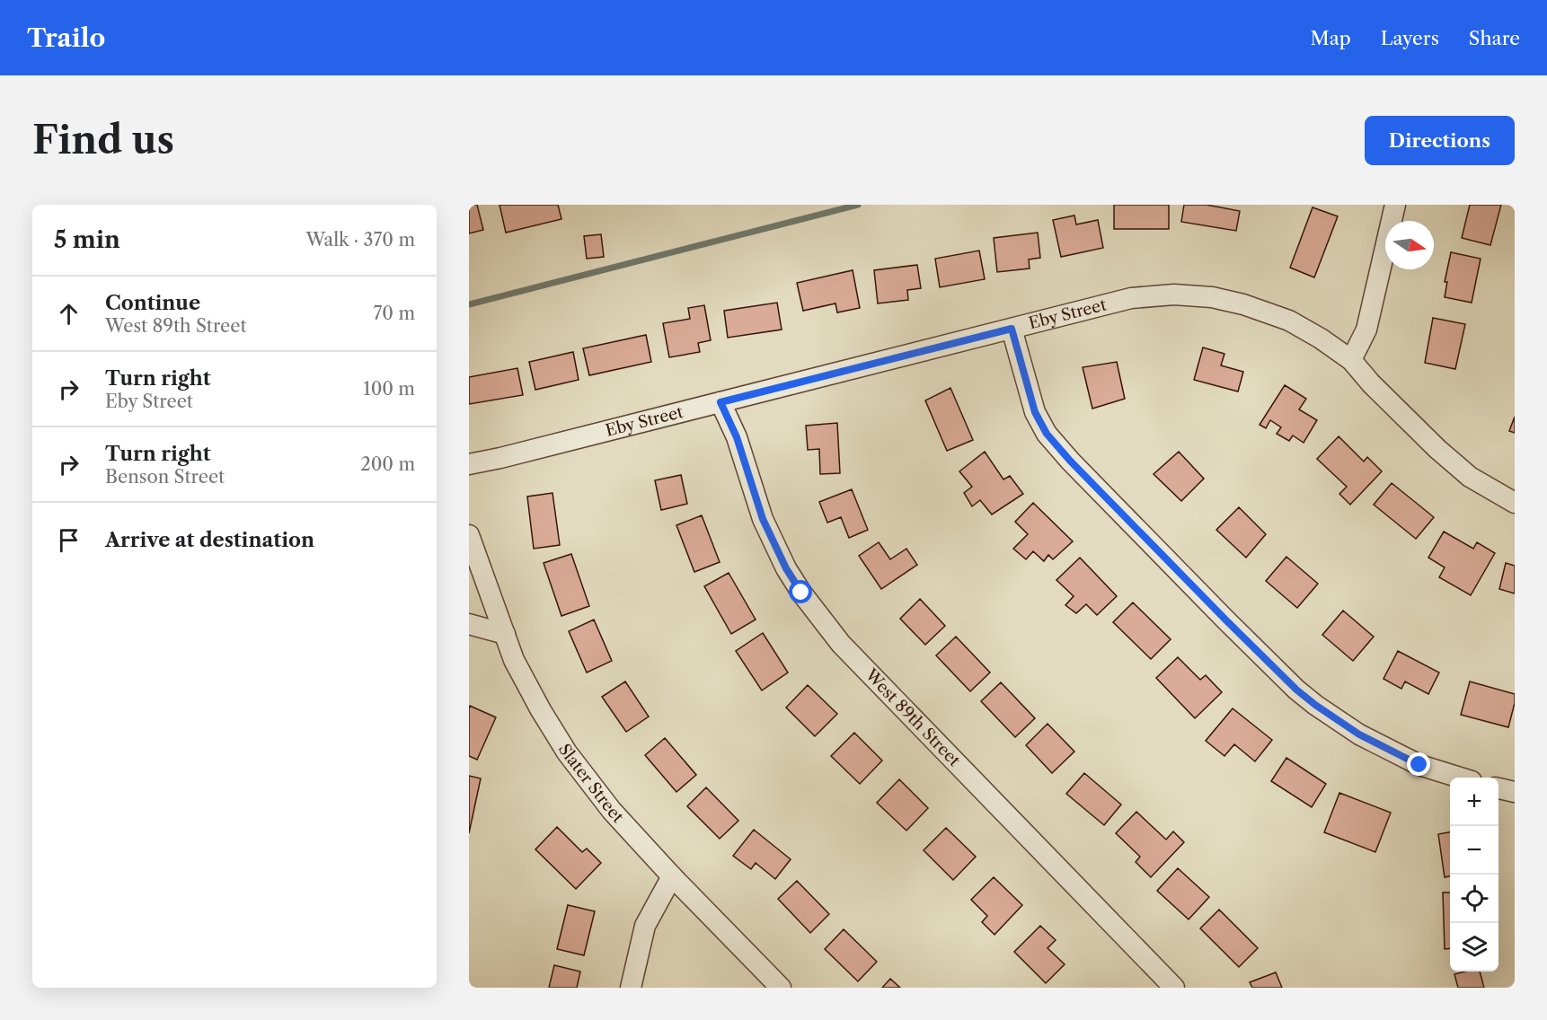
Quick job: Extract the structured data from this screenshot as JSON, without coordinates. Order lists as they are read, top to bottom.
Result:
{
  "streets": {
    "street": ["Eby Street", "West 89th Street", "Slater Street"]
  },
  "crossings": [
    ["Eby Street", "West 89th Street"]
  ],
  "north": "right",
  "page": {
    "header": "Trailo",
    "nav": ["Map", "Layers", "Share"],
    "buttons": "Directions",
    "title": "Find us",
    "heading": ["5 min", "Walk · 370 m"],
    "list": [
      ["Continue", "West 89th Street", "70 m"],
      ["Turn right", "Eby Street", "100 m"],
      ["Turn right", "Benson Street", "200 m"],
      "Arrive at destination"
    ],
    "map_buttons": ["+", "−"]
  }
}
